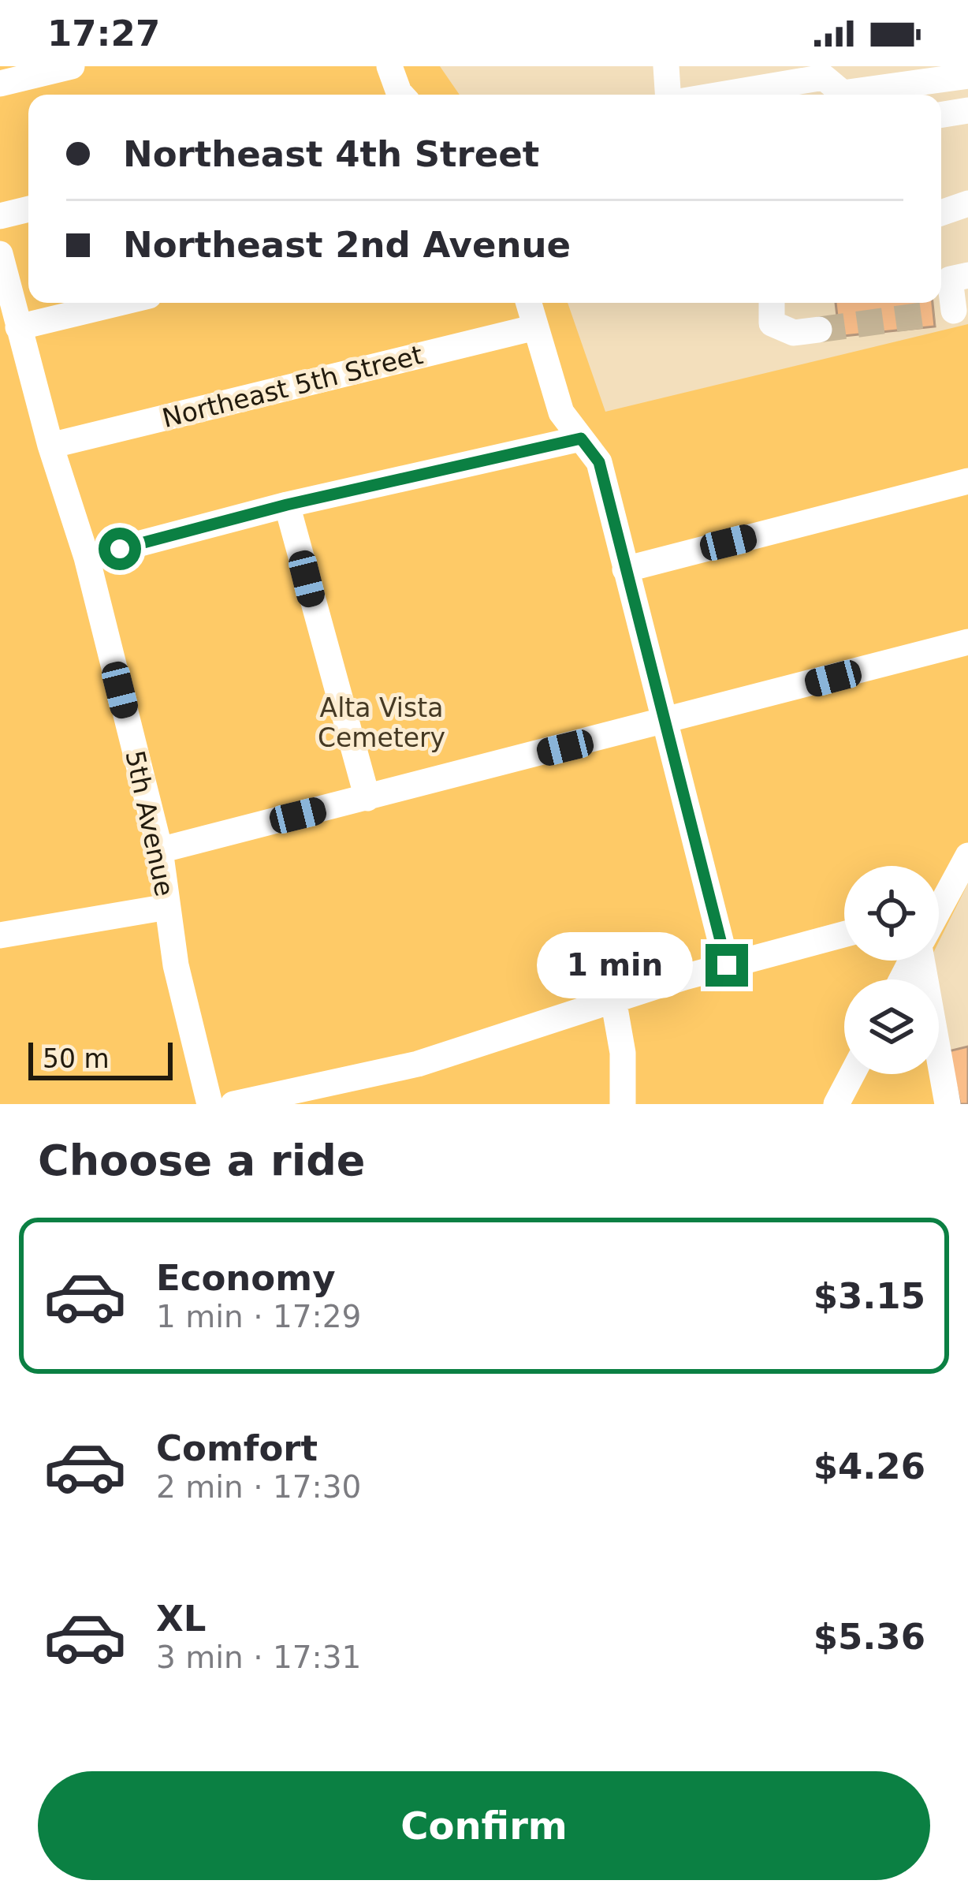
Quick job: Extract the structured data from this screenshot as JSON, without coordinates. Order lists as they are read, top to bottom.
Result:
{
  "streets": {
    "street": ["Northeast 5th Street", "5th Avenue"]
  },
  "crossings": [
    ["Northeast 5th Street", "5th Avenue"]
  ],
  "parks": ["Alta Vista Cemetery"],
  "scale_bar": "50 m",
  "page": {
    "status": "17:27",
    "banner": ["Northeast 4th Street", "Northeast 2nd Avenue"],
    "bubble": "1 min",
    "scale": "50 m",
    "heading": "Choose a ride",
    "list": [
      {
        "name": "Economy",
        "note": "1 min · 17:29",
        "value": "$3.15"
      },
      {
        "name": "Comfort",
        "note": "2 min · 17:30",
        "value": "$4.26"
      },
      {
        "name": "XL",
        "note": "3 min · 17:31",
        "value": "$5.36"
      }
    ],
    "buttons": "Confirm"
  }
}
